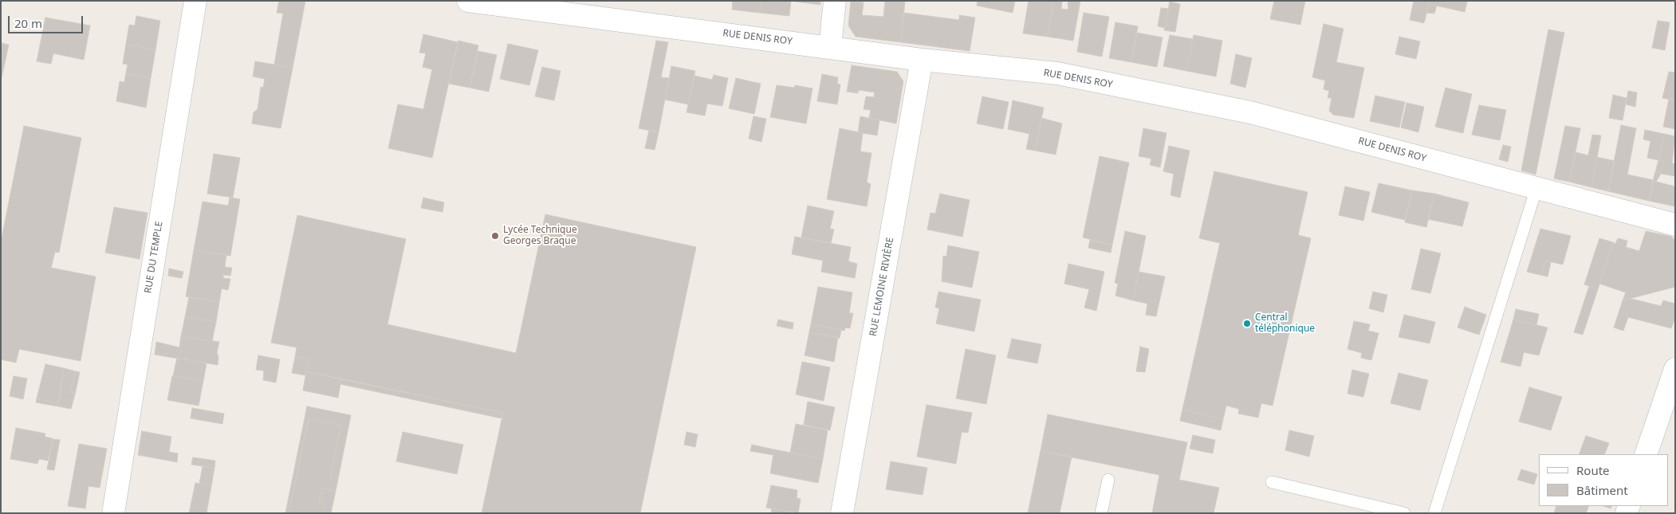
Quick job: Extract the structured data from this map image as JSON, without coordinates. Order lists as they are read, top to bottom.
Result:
{
  "streets": {
    "street": ["RUE DENIS ROY", "RUE DU TEMPLE", "RUE LEMOINE RIVIÈRE"]
  },
  "crossings": [
    ["RUE DENIS ROY", "RUE LEMOINE RIVIÈRE"]
  ],
  "places": ["Lycée Technique Georges Braque", "Central téléphonique"],
  "legend": ["Route", "Bâtiment"],
  "scale_bar": "20 m"
}
